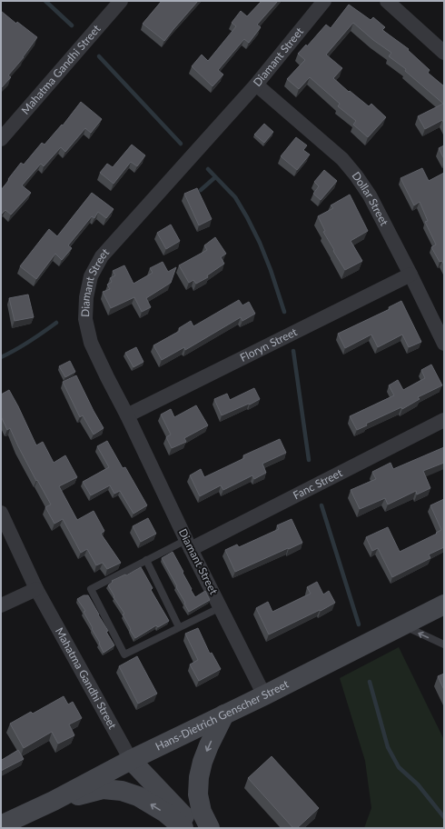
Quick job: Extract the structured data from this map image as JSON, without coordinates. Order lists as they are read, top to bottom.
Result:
{
  "streets": {
    "street": [
      "Diamant Street",
      "Mahatma Gandhi Street",
      "Dollar Street",
      "Floryn Street",
      "Fanc Street",
      "Hans-Dietrich Genscher Street"
    ]
  },
  "crossings": [
    ["Diamant Street", "Dollar Street"],
    ["Diamant Street", "Floryn Street"],
    ["Diamant Street", "Fanc Street"],
    ["Diamant Street", "Hans-Dietrich Genscher Street"],
    ["Mahatma Gandhi Street", "Hans-Dietrich Genscher Street"],
    ["Dollar Street", "Floryn Street"]
  ]
}
